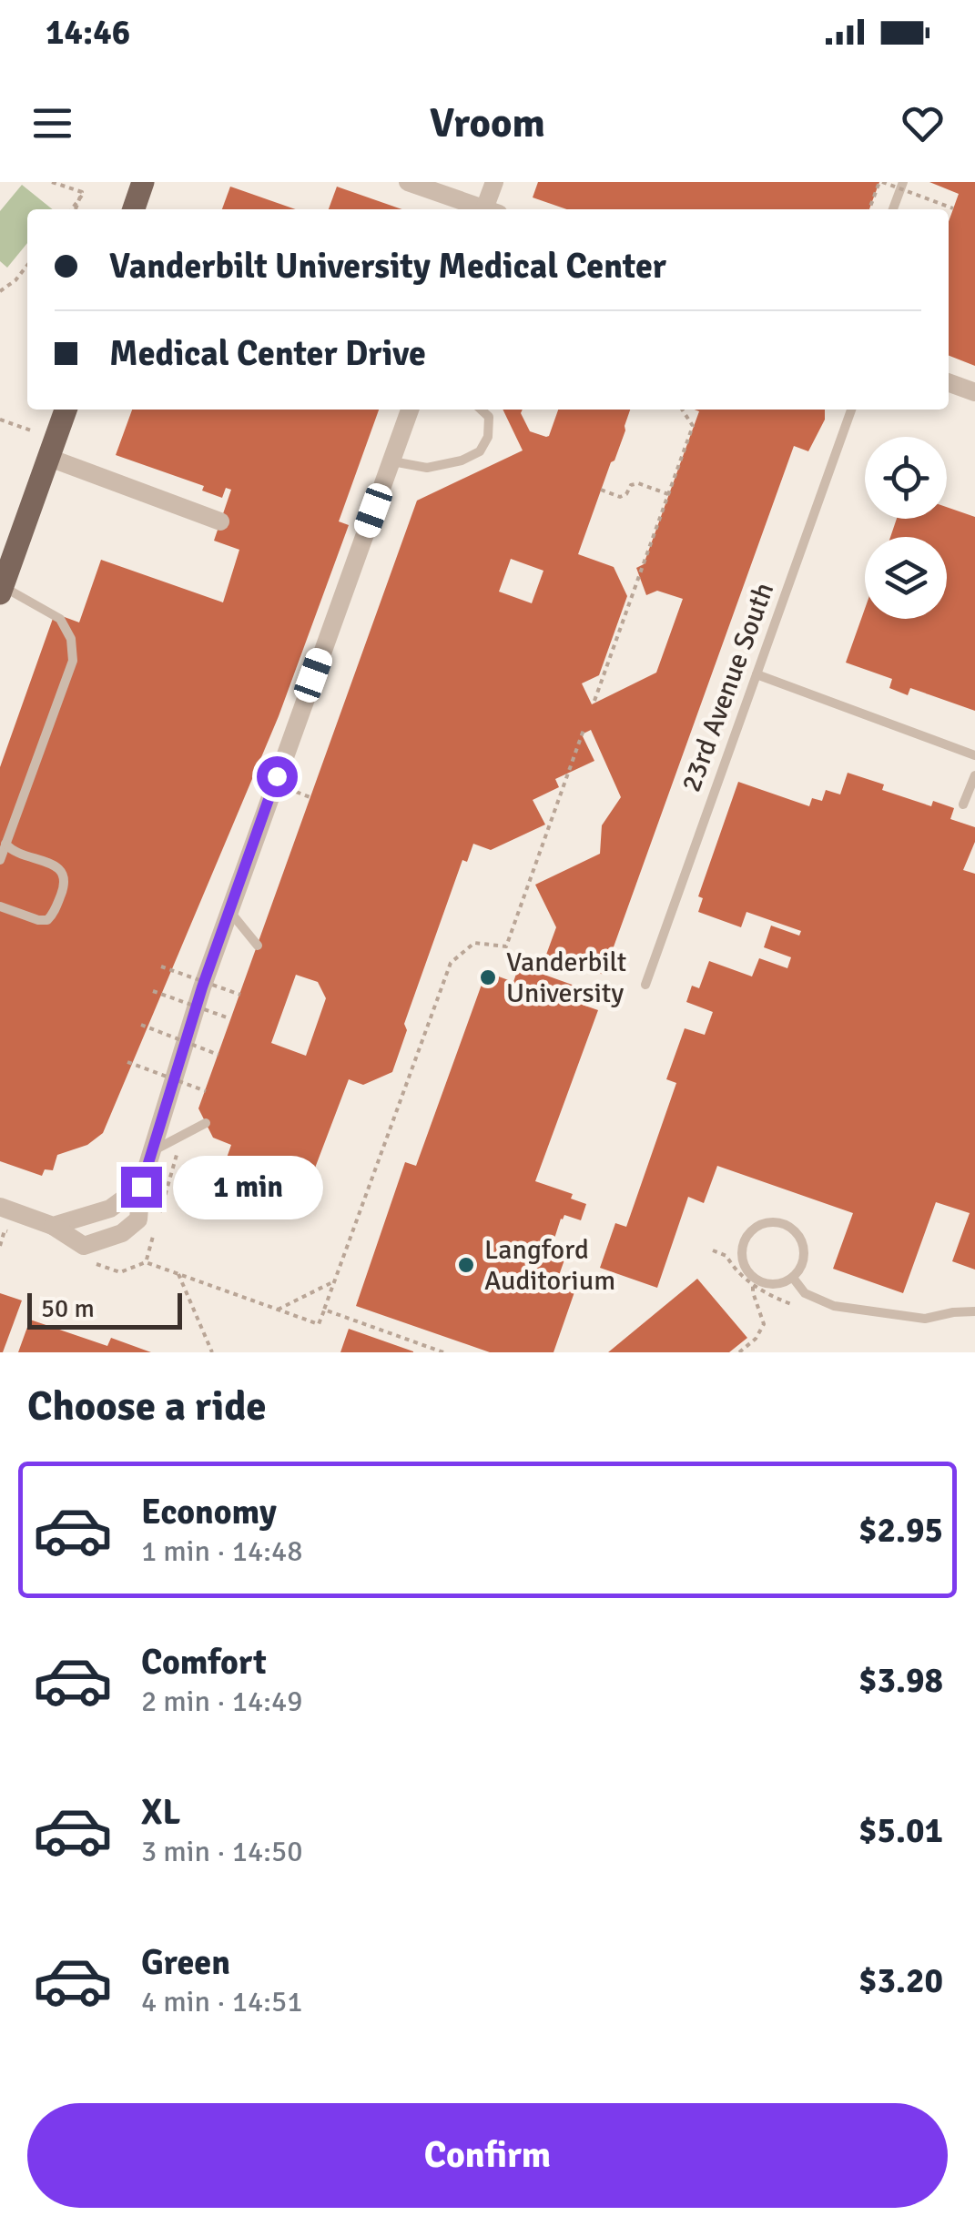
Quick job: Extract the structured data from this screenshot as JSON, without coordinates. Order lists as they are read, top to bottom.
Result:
{
  "streets": {
    "lane": ["23rd Avenue South"]
  },
  "places": ["Vanderbilt University", "Langford Auditorium"],
  "scale_bar": "50 m",
  "page": {
    "status": "14:46",
    "header": "Vroom",
    "banner": ["Vanderbilt University Medical Center", "Medical Center Drive"],
    "bubble": "1 min",
    "scale": "50 m",
    "heading": "Choose a ride",
    "list": [
      {
        "name": "Economy",
        "note": "1 min · 14:48",
        "value": "$2.95"
      },
      {
        "name": "Comfort",
        "note": "2 min · 14:49",
        "value": "$3.98"
      },
      {
        "name": "XL",
        "note": "3 min · 14:50",
        "value": "$5.01"
      },
      {
        "name": "Green",
        "note": "4 min · 14:51",
        "value": "$3.20"
      }
    ],
    "buttons": "Confirm"
  }
}
